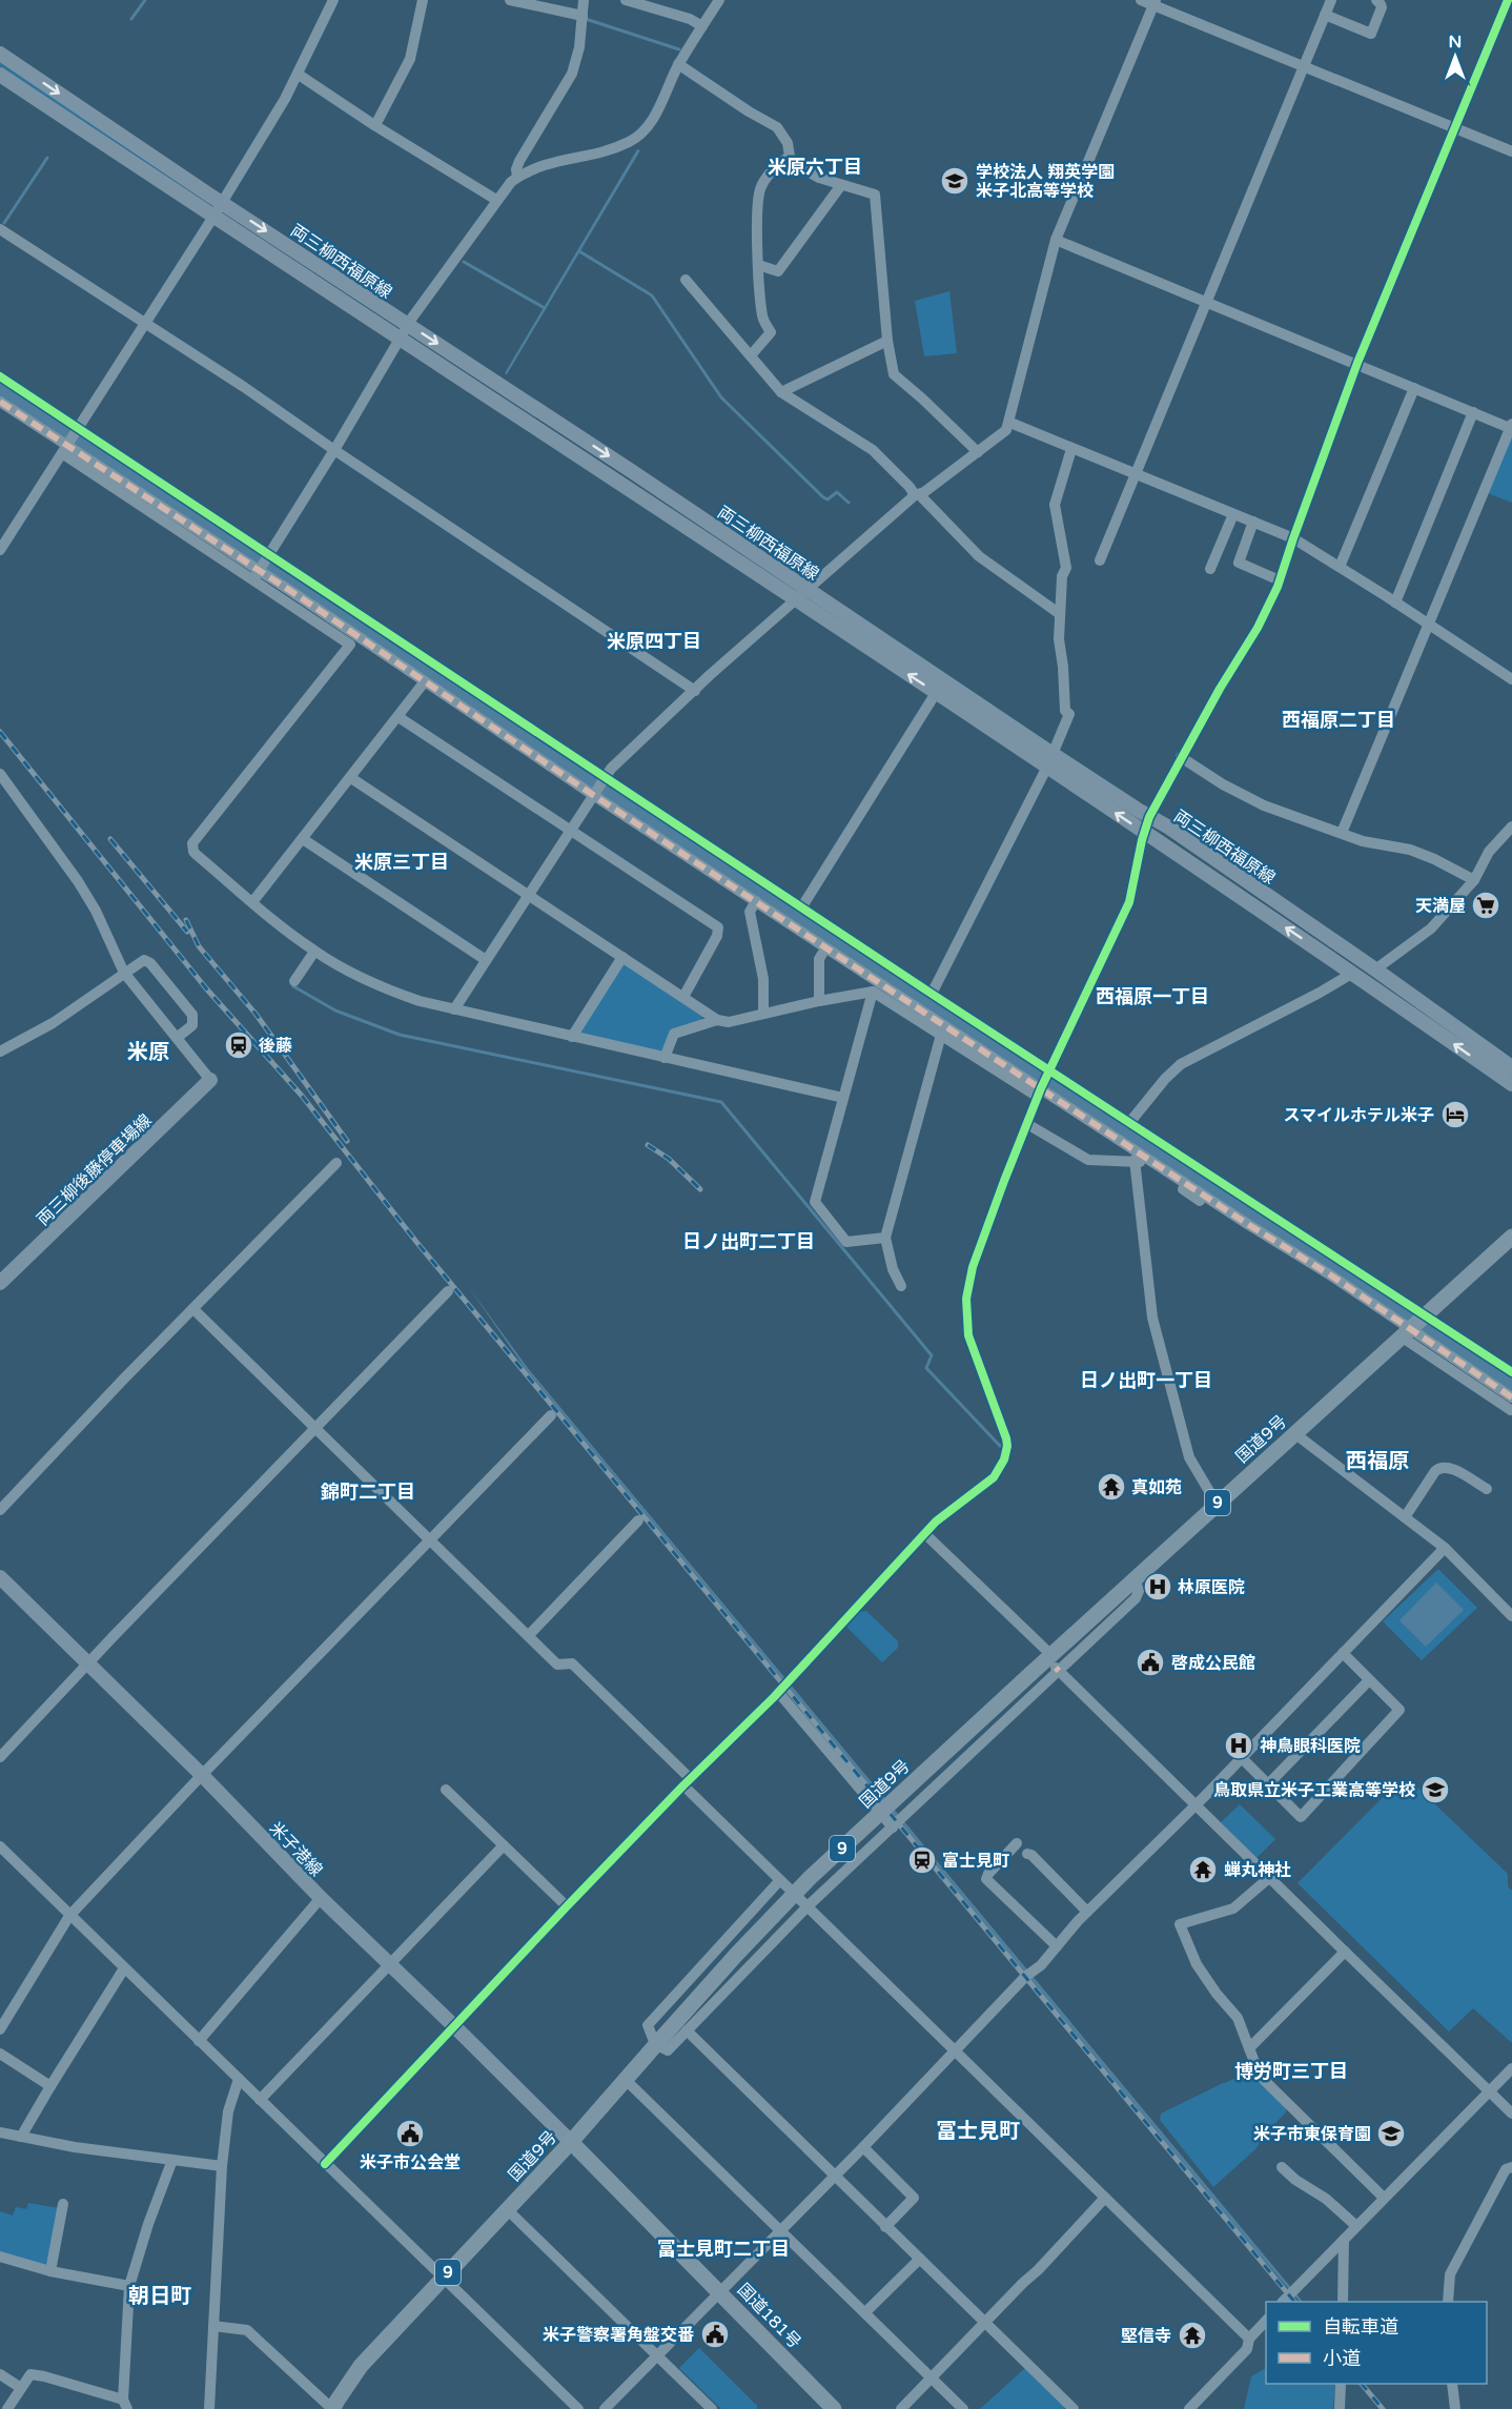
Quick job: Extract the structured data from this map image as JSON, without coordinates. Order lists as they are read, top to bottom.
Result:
{
  "streets": {
    "highway": ["国道9号", "9", "国道181号"],
    "main road": ["両三柳西福原線", "両三柳後藤停車場線", "米子港線"]
  },
  "crossings": [
    ["国道9号", "米子港線"],
    ["国道9号", "国道181号"],
    ["米子港線", "国道181号"]
  ],
  "districts": [
    "米原六丁目",
    "米原四丁目",
    "西福原二丁目",
    "米原三丁目",
    "西福原一丁目",
    "米原",
    "日ノ出町二丁目",
    "日ノ出町一丁目",
    "西福原",
    "錦町二丁目",
    "博労町三丁目",
    "冨士見町",
    "冨士見町二丁目",
    "朝日町"
  ],
  "places": {
    "school or university": ["学校法人 翔英学園 米子北高等学校", "鳥取県立米子工業高等学校", "米子市東保育園"],
    "supermarket": ["天満屋"],
    "station": ["後藤", "富士見町"],
    "hotel": ["スマイルホテル米子"],
    "temple": ["真如苑", "蝉丸神社", "堅信寺"],
    "hospital": ["林原医院", "神鳥眼科医院"],
    "public building": ["啓成公民館", "米子市公会堂", "米子警察署角盤交番"]
  },
  "legend": ["自転車道", "小道"],
  "north": "top"
}
